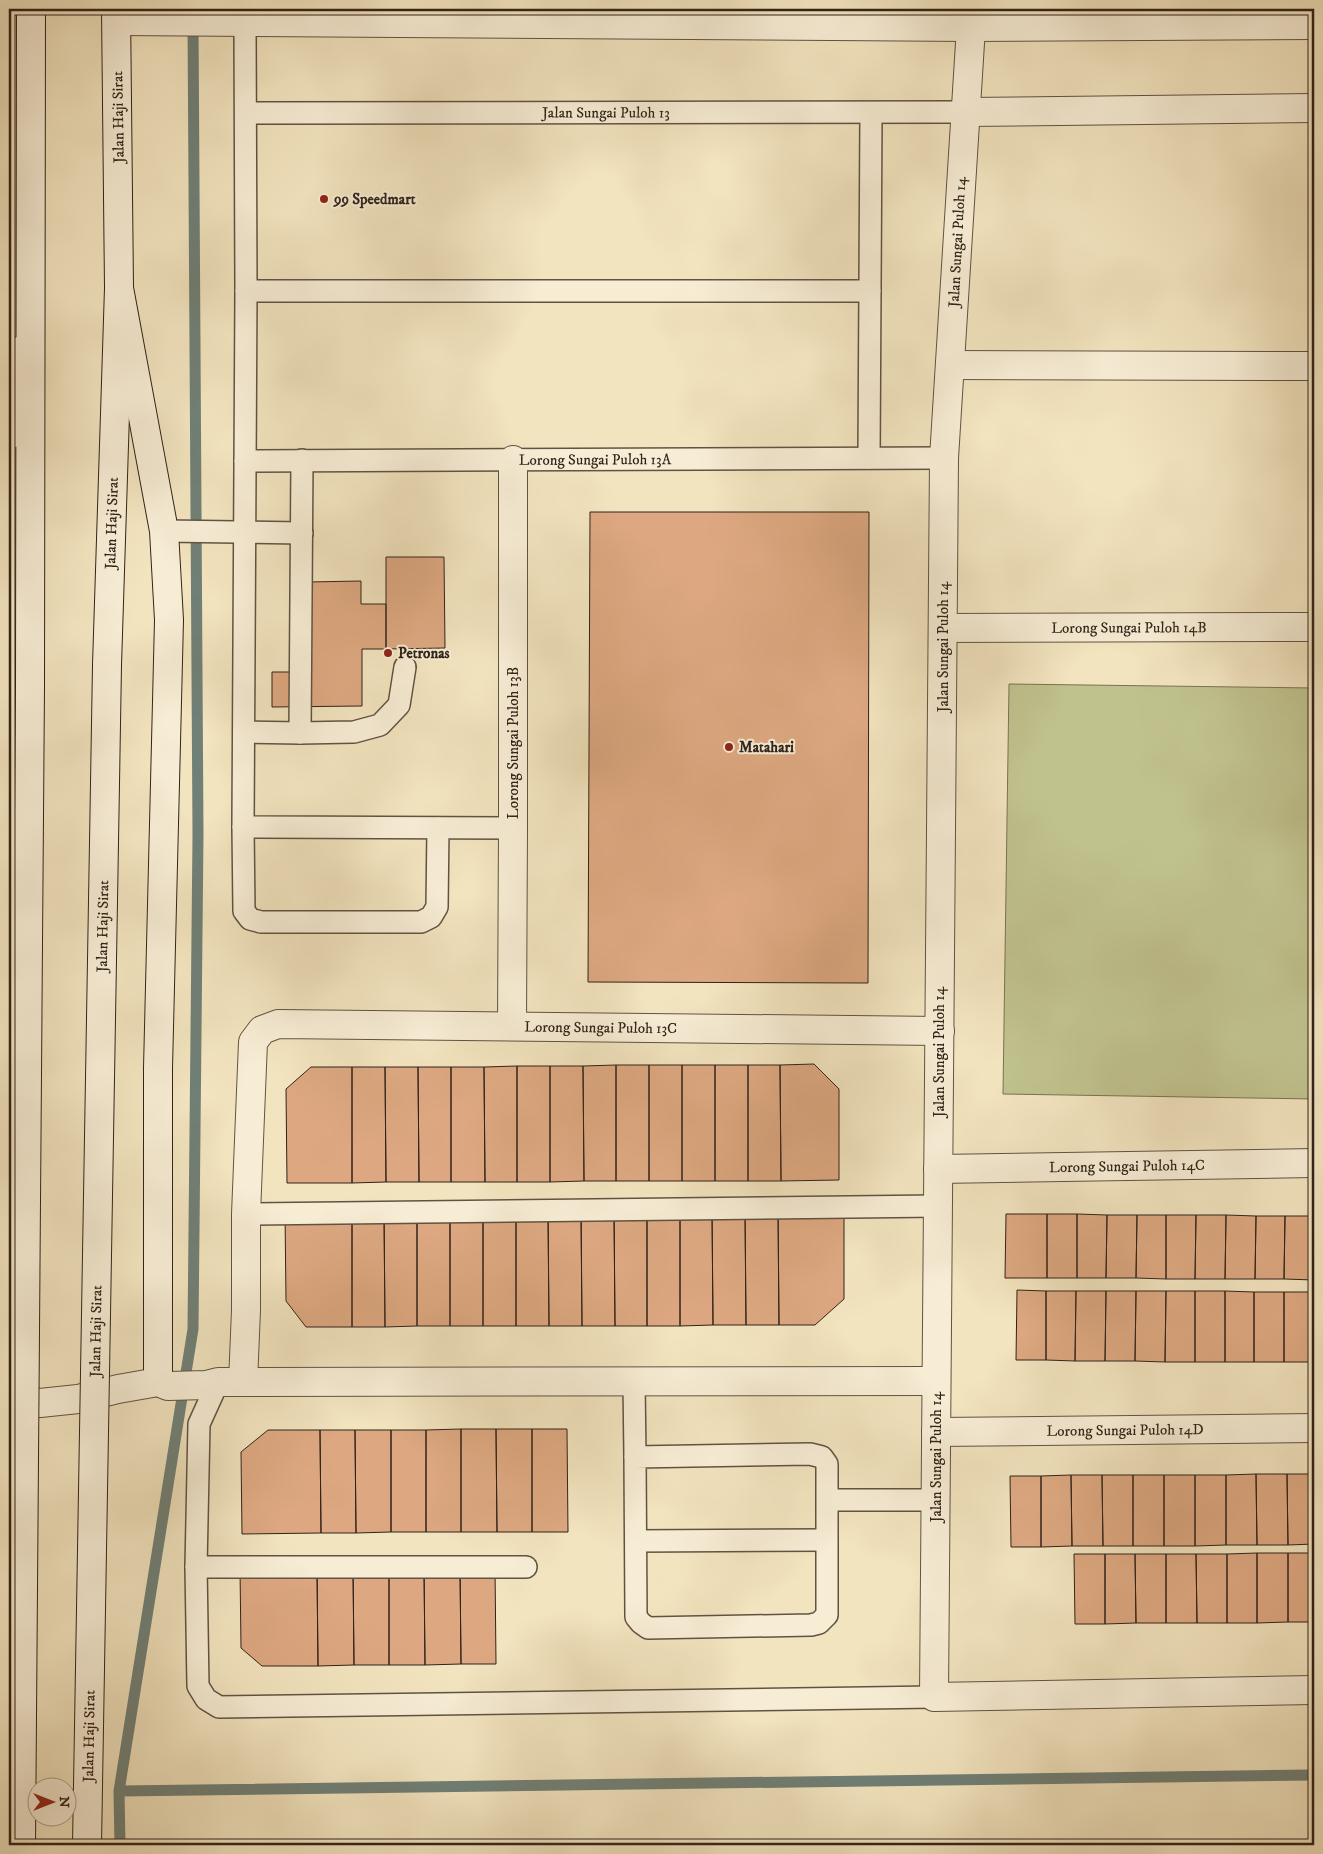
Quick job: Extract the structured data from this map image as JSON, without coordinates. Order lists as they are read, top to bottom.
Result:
{
  "streets": {
    "street": [
      "Jalan Haji Sirat",
      "Jalan Sungai Puloh 14",
      "Lorong Sungai Puloh 14B",
      "Lorong Sungai Puloh 13B",
      "Lorong Sungai Puloh 13C",
      "Lorong Sungai Puloh 14C",
      "Lorong Sungai Puloh 14D"
    ],
    "lane": ["Jalan Sungai Puloh 13", "Lorong Sungai Puloh 13A"]
  },
  "crossings": [
    ["Jalan Sungai Puloh 13", "Jalan Sungai Puloh 14"],
    ["Jalan Sungai Puloh 14", "Lorong Sungai Puloh 13A"],
    ["Jalan Sungai Puloh 14", "Lorong Sungai Puloh 14B"],
    ["Jalan Sungai Puloh 14", "Lorong Sungai Puloh 13C"],
    ["Jalan Sungai Puloh 14", "Lorong Sungai Puloh 14C"],
    ["Jalan Sungai Puloh 14", "Lorong Sungai Puloh 14D"],
    ["Lorong Sungai Puloh 13A", "Lorong Sungai Puloh 13B"],
    ["Lorong Sungai Puloh 13B", "Lorong Sungai Puloh 13C"]
  ],
  "places": ["99 Speedmart", "Petronas", "Matahari"],
  "north": "right"
}
